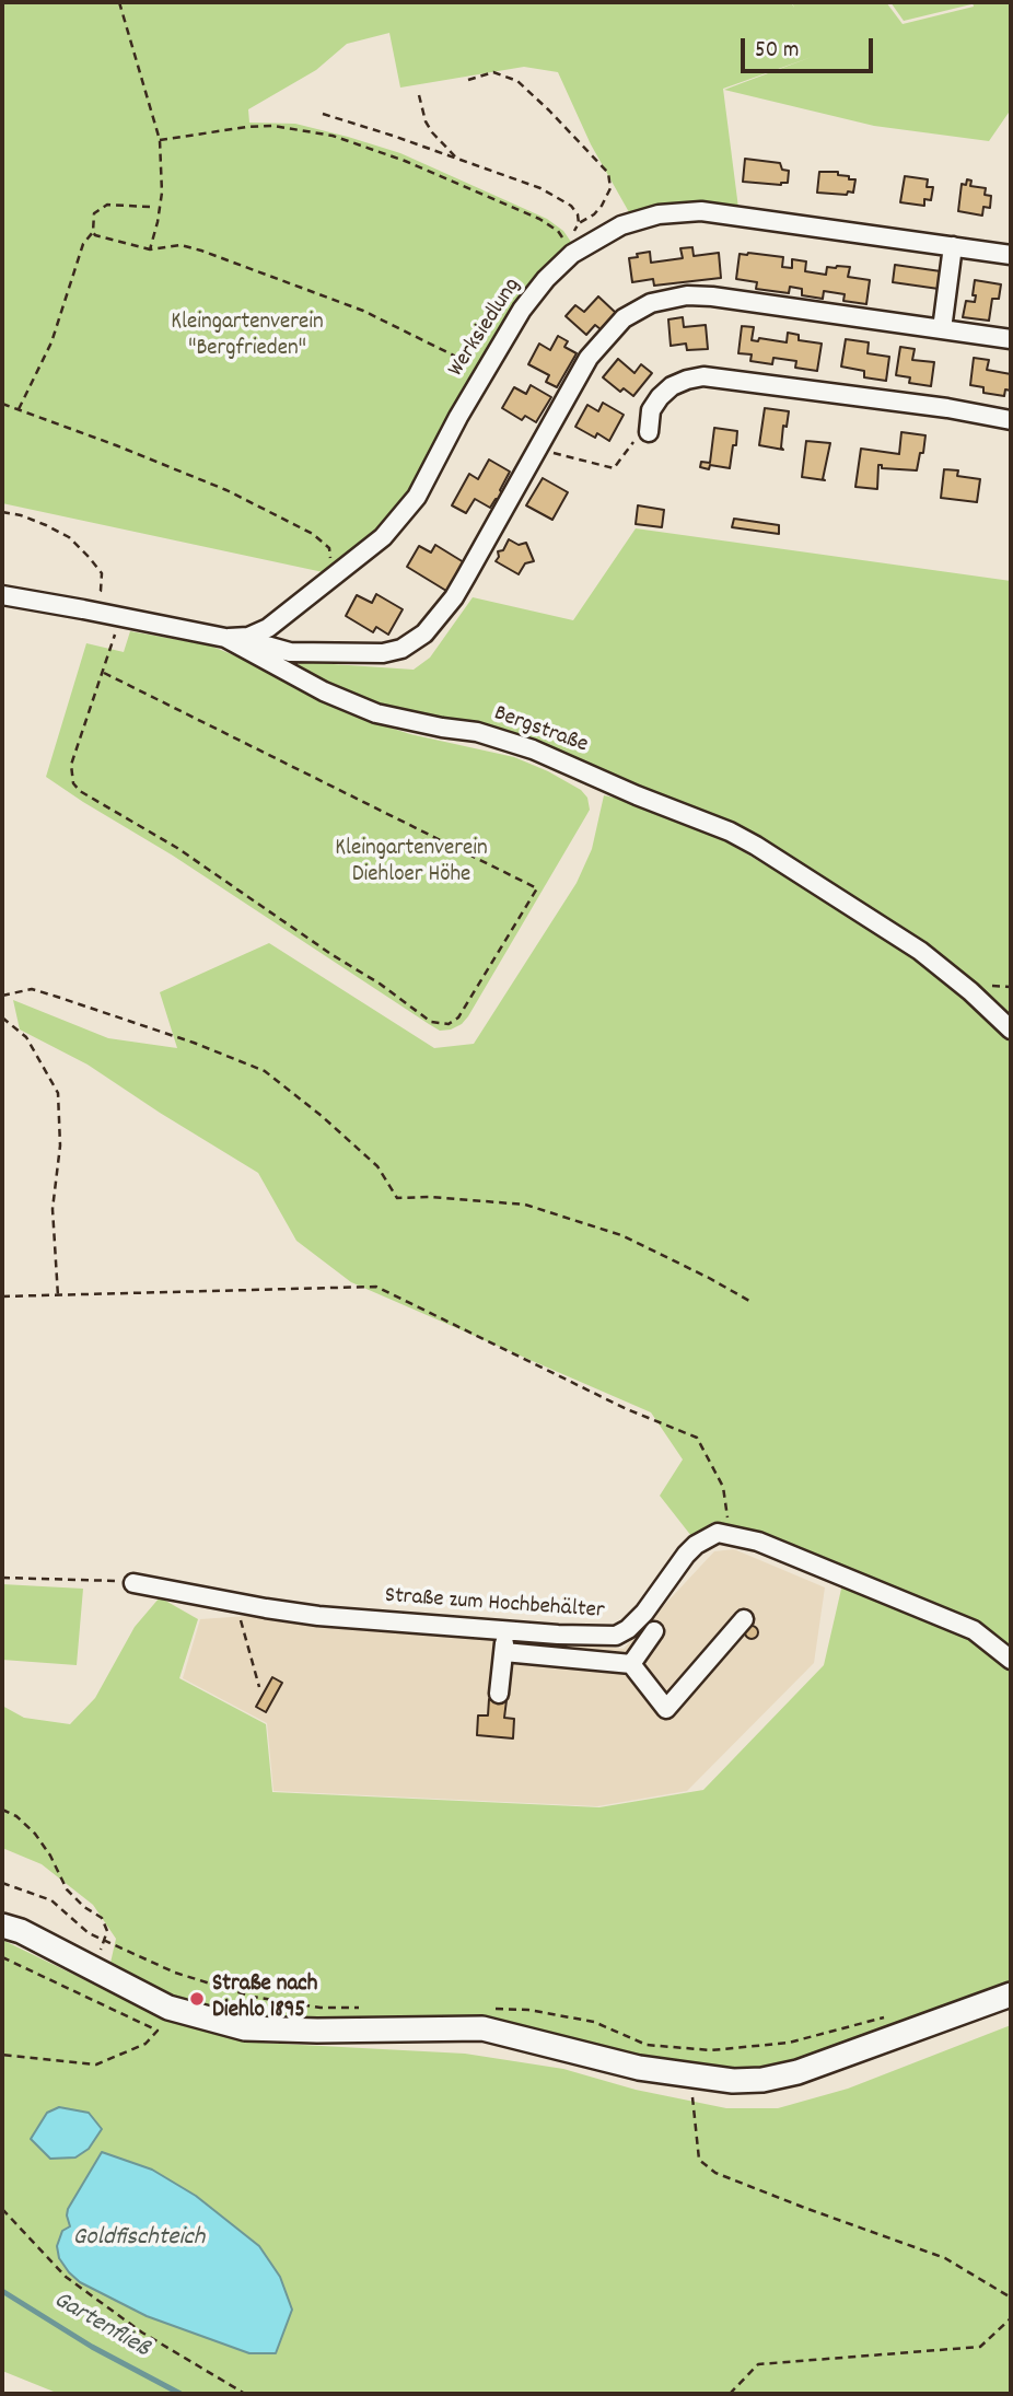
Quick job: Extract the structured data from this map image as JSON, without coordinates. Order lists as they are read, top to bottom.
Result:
{
  "streets": {
    "street": ["Werksiedlung", "Bergstraße", "Straße zum Hochbehälter"]
  },
  "crossings": [
    ["Werksiedlung", "Bergstraße"]
  ],
  "water": ["Goldfischteich", "Gartenfließ"],
  "parks": ["Kleingartenverein \"Bergfrieden\"", "Kleingartenverein Diehloer Höhe"],
  "places": ["Straße nach Diehlo 1895"],
  "scale_bar": "50 m"
}
